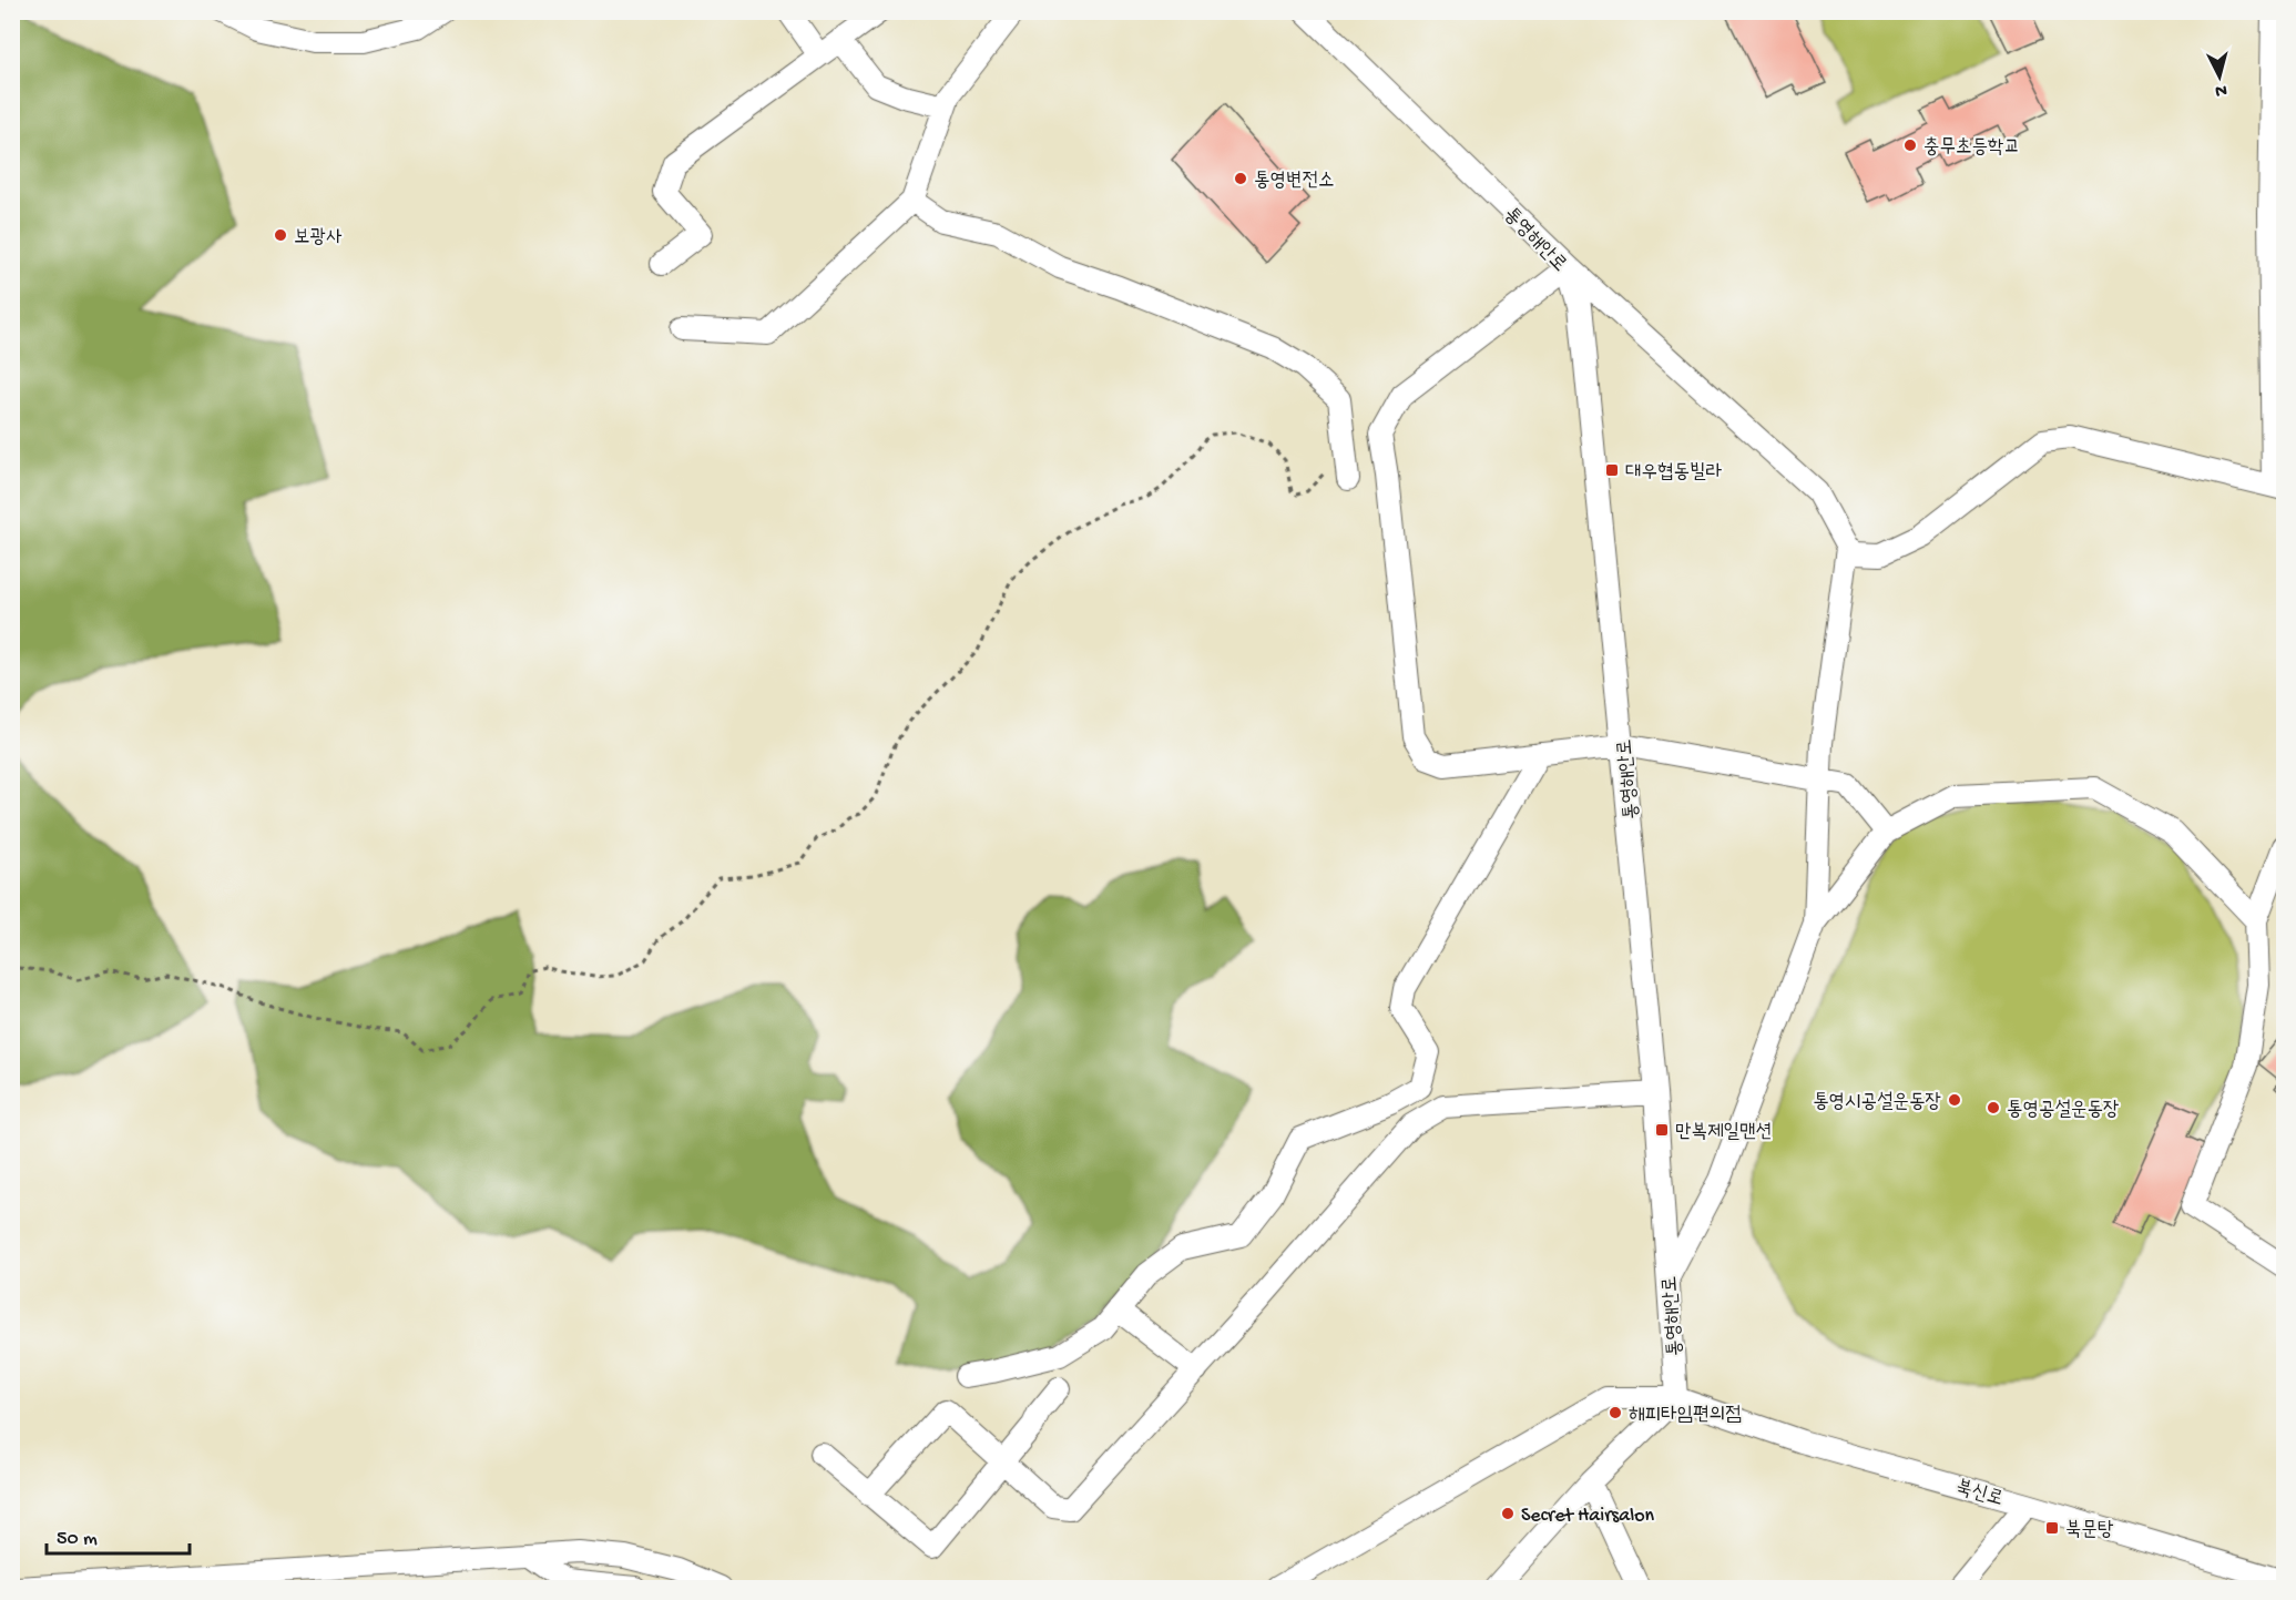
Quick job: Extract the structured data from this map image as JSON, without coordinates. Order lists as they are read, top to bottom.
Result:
{
  "streets": {
    "street": ["통영해안로", "북신로"]
  },
  "crossings": [
    ["통영해안로", "북신로"]
  ],
  "places": {
    "other": [
      "충무초등학교",
      "통영변전소",
      "보광사",
      "통영시공설운동장",
      "통영공설운동장",
      "해피타임편의점",
      "Secret Hairsalon"
    ],
    "transit": ["대우협동빌라", "만복제일맨션", "북문탕"]
  },
  "scale_bar": "50 m",
  "north": "bottom"
}
